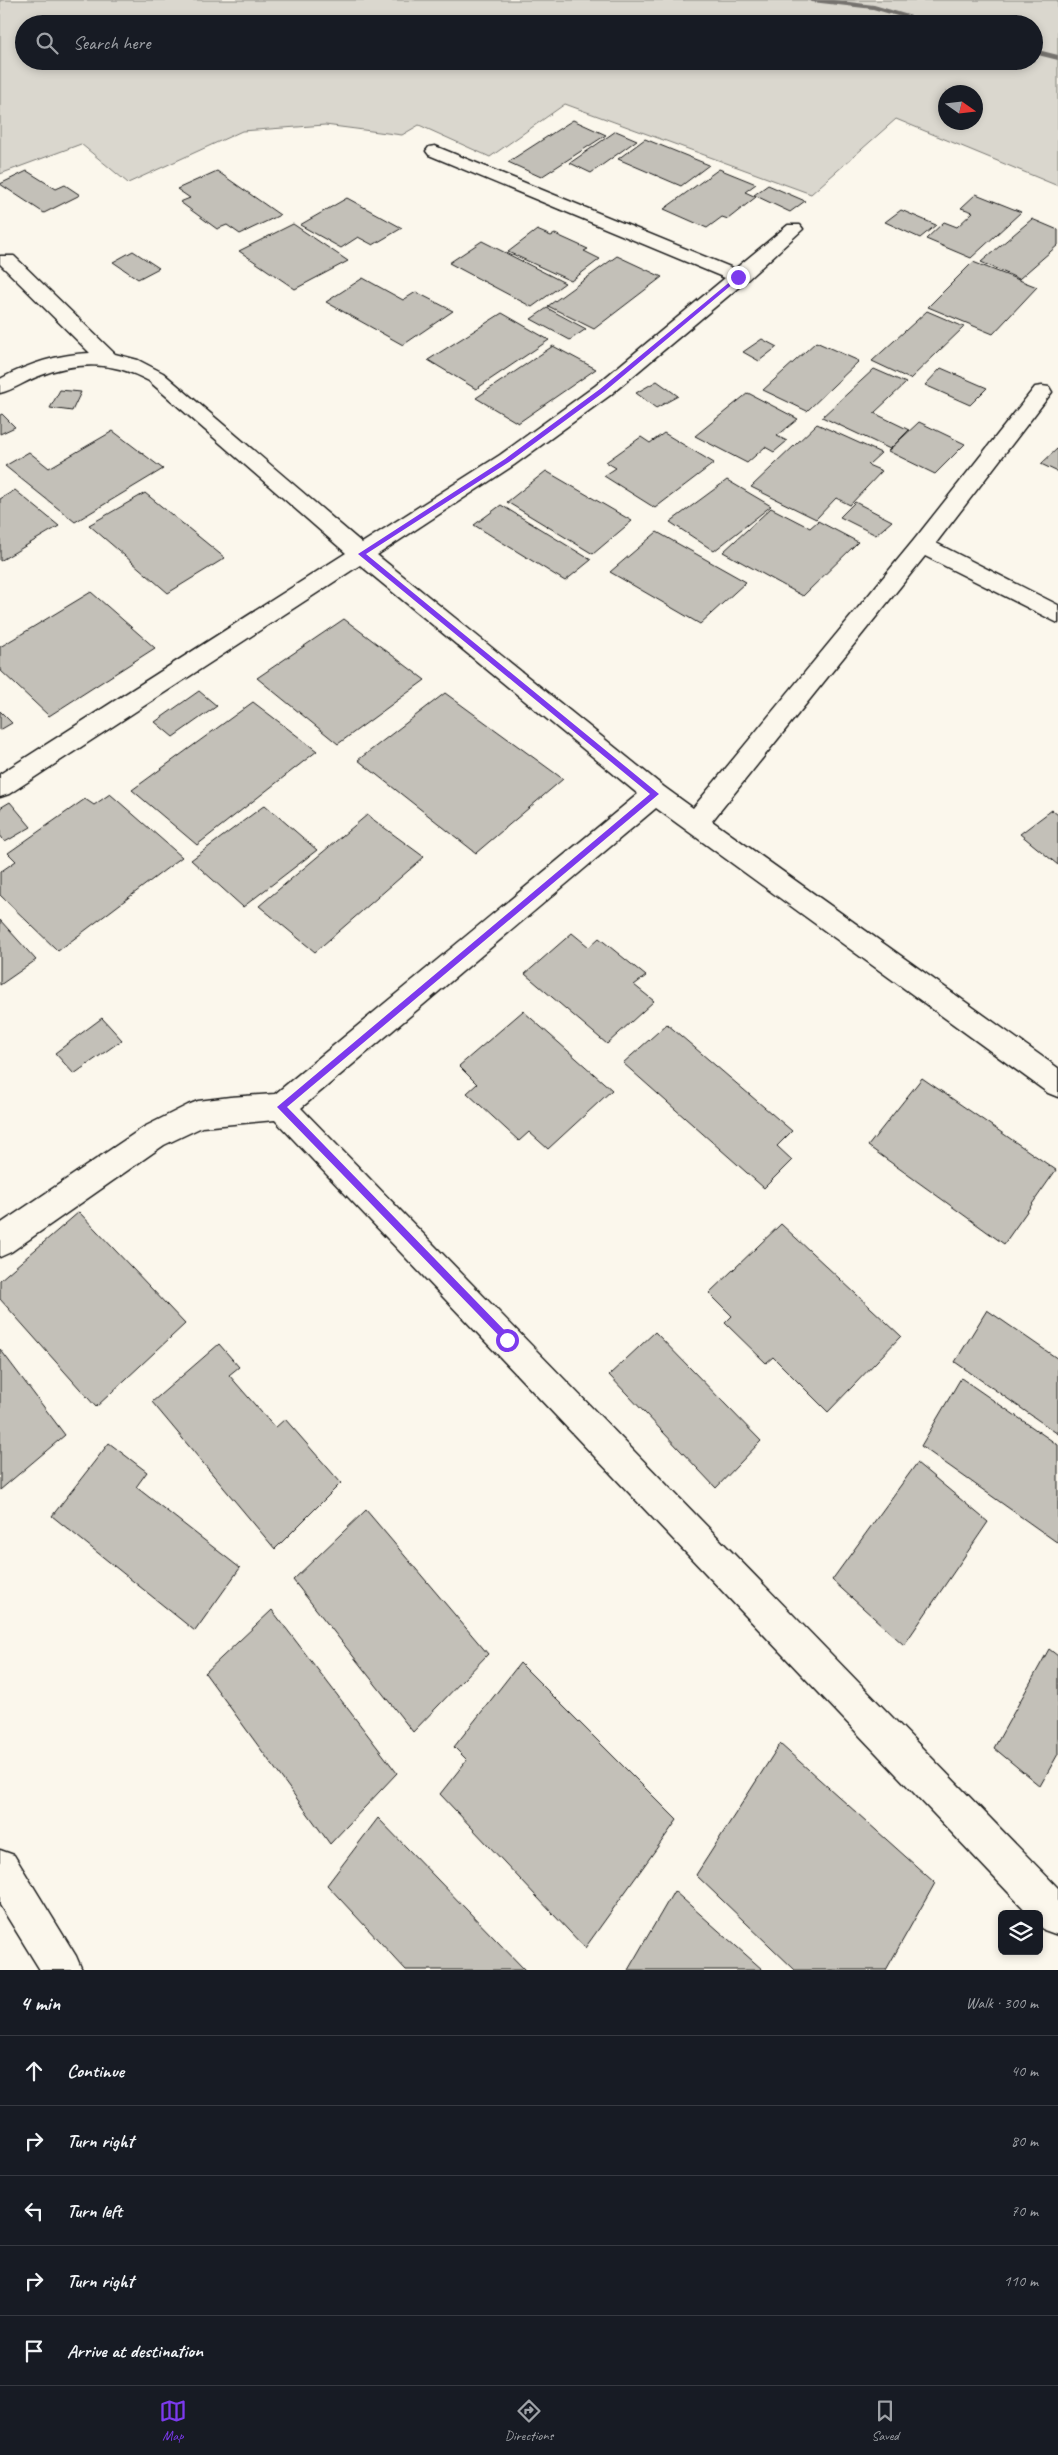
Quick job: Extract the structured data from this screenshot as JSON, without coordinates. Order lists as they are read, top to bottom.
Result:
{
  "north": "right",
  "page": {
    "search": "Search here",
    "heading": ["4 min", "Walk · 300 m"],
    "list": [
      ["Continue", "40 m"],
      ["Turn right", "80 m"],
      ["Turn left", "70 m"],
      ["Turn right", "110 m"],
      "Arrive at destination"
    ],
    "nav": ["Map", "Directions", "Saved"]
  }
}
